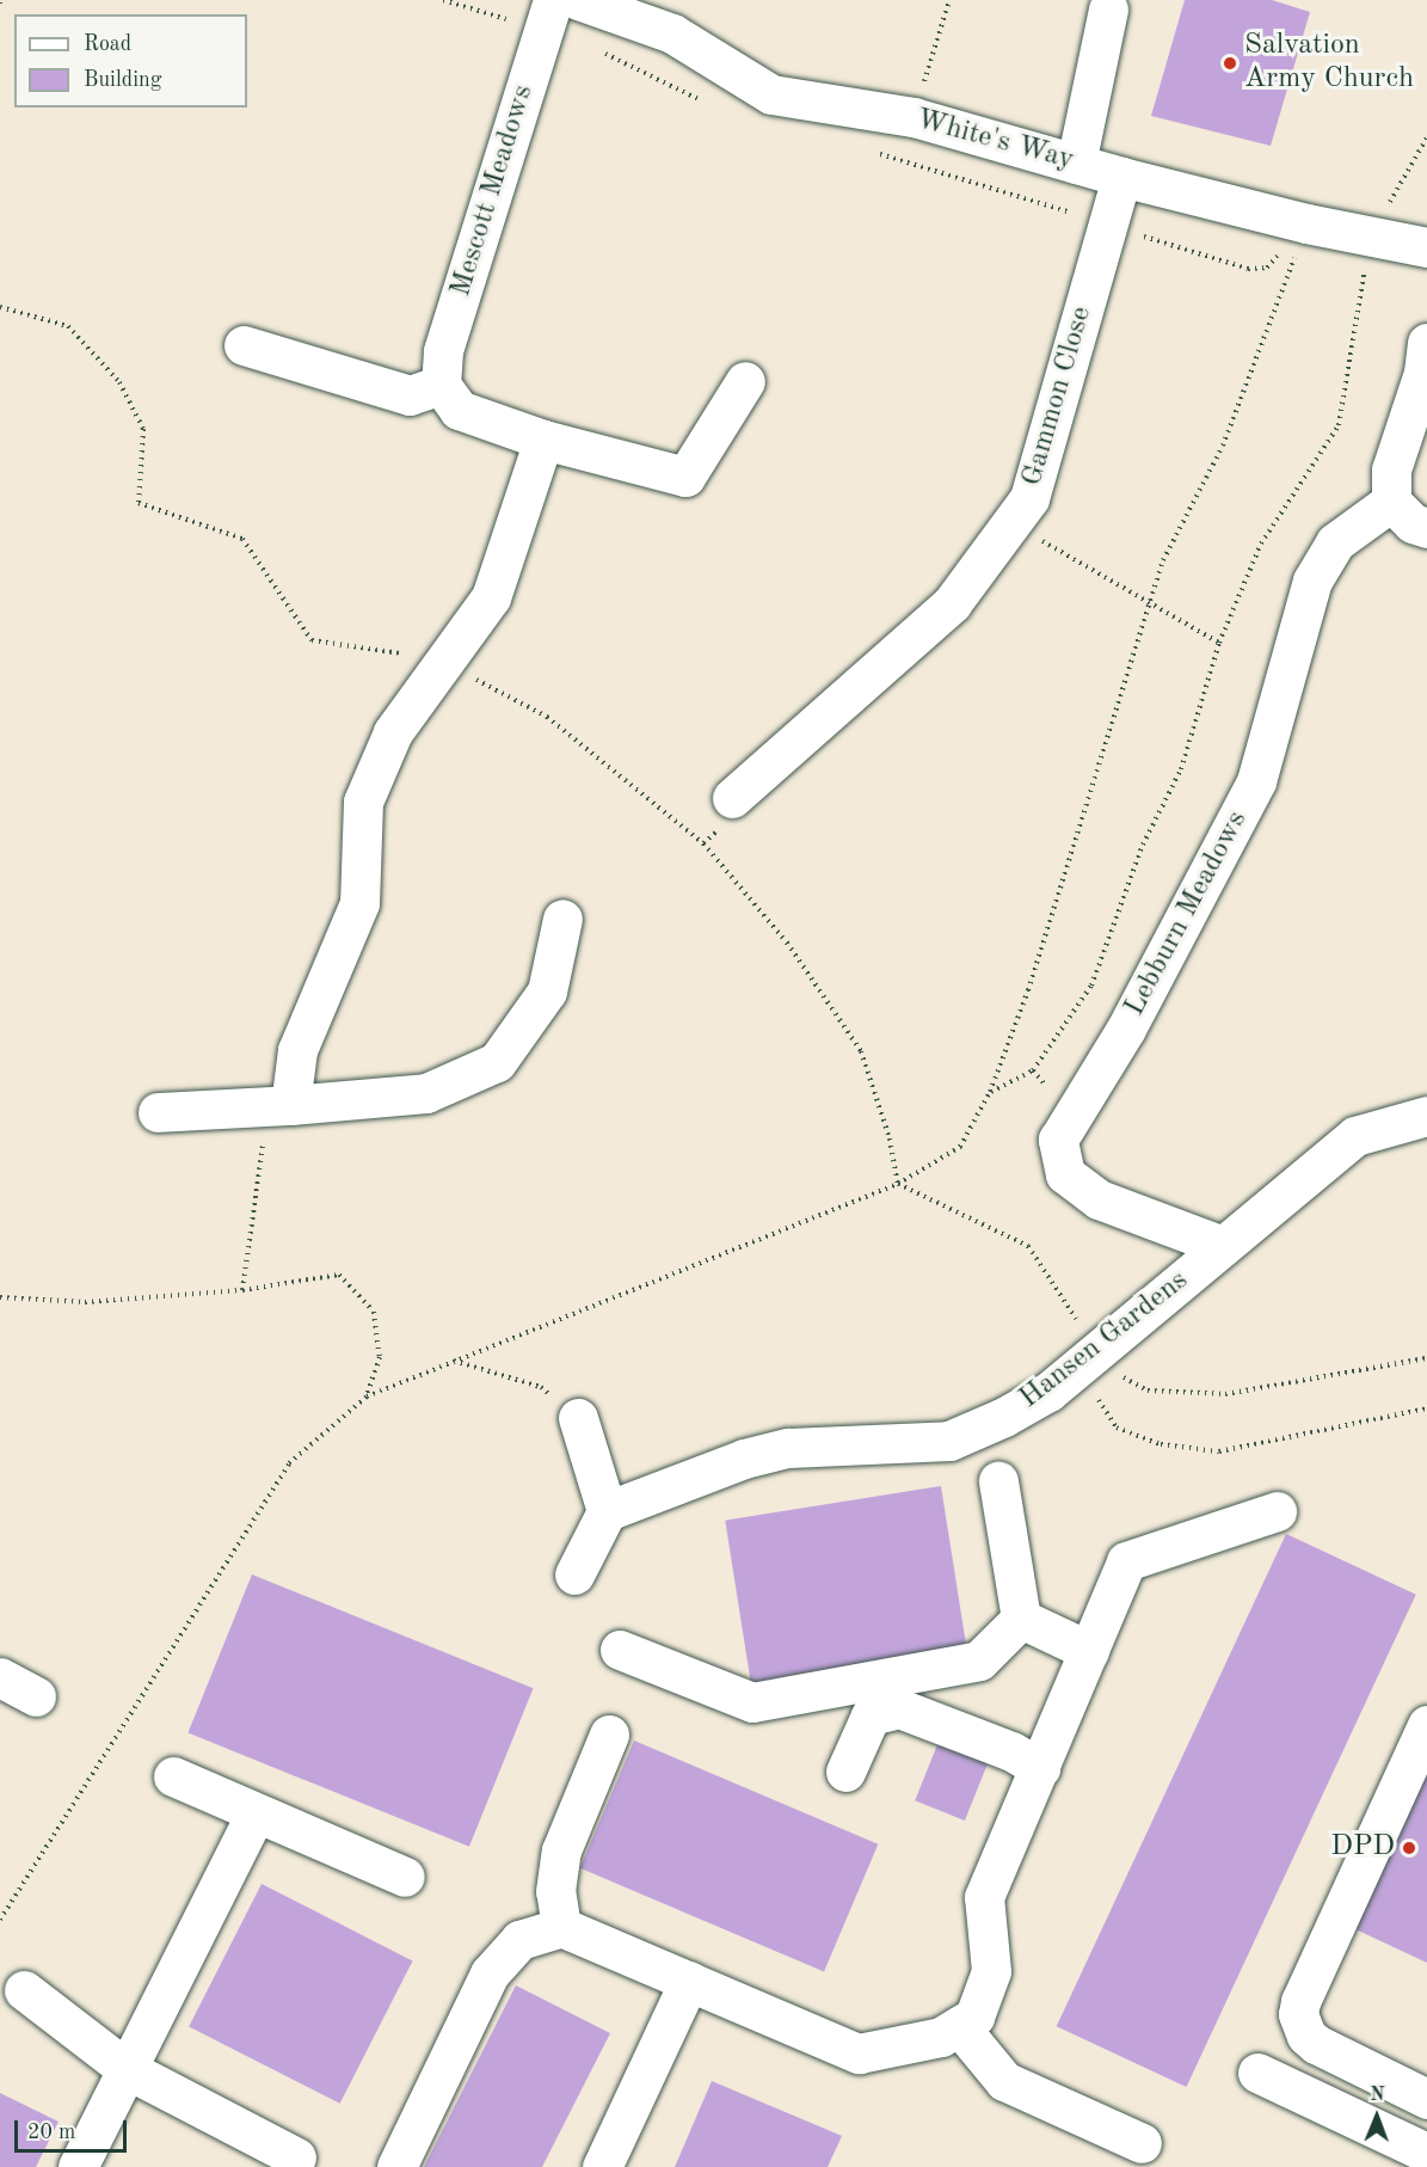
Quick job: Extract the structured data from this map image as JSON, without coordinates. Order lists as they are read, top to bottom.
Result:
{
  "streets": {
    "street": [
      "White's Way",
      "Mescott Meadows",
      "Gammon Close",
      "Lebburn Meadows",
      "Hansen Gardens"
    ]
  },
  "crossings": [
    ["White's Way", "Gammon Close"],
    ["Lebburn Meadows", "Hansen Gardens"]
  ],
  "places": ["Salvation Army Church", "DPD"],
  "legend": ["Road", "Building"],
  "scale_bar": "20 m",
  "north": "top"
}
